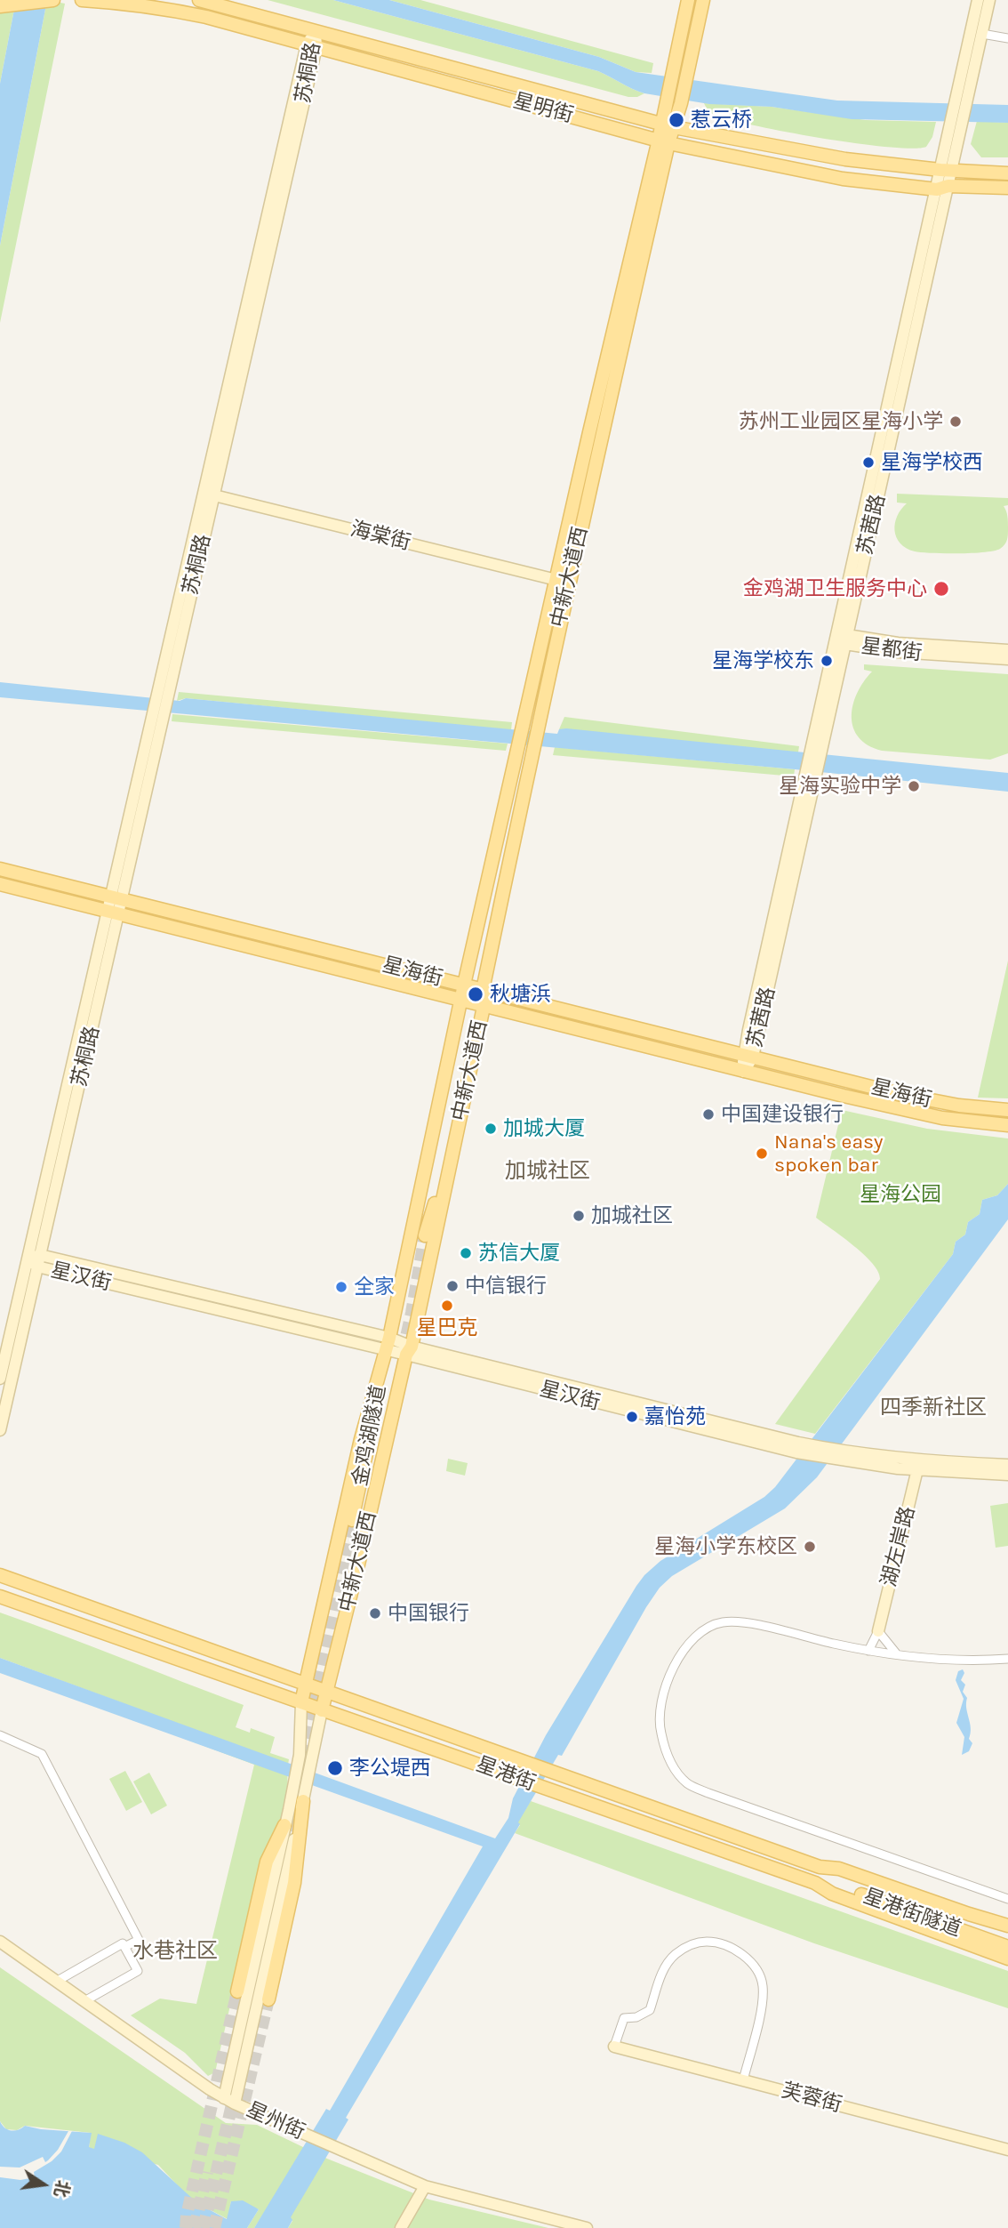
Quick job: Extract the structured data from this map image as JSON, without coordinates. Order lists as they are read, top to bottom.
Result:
{
  "streets": {
    "main road": [
      "苏桐路",
      "星明街",
      "苏茜路",
      "海棠街",
      "中新大道西",
      "星都街",
      "星海街",
      "星汉街",
      "金鸡湖隧道",
      "湖左岸路",
      "星港街",
      "星港街隧道",
      "芙蓉街",
      "星州街"
    ]
  },
  "crossings": [
    ["苏桐路", "星明街"],
    ["苏桐路", "海棠街"],
    ["苏桐路", "星海街"],
    ["苏桐路", "星汉街"],
    ["星明街", "苏茜路"],
    ["星明街", "中新大道西"],
    ["苏茜路", "星都街"],
    ["苏茜路", "星海街"],
    ["海棠街", "中新大道西"],
    ["中新大道西", "星海街"],
    ["中新大道西", "星汉街"],
    ["中新大道西", "金鸡湖隧道"],
    ["中新大道西", "星港街"],
    ["中新大道西", "星州街"],
    ["星汉街", "金鸡湖隧道"],
    ["星汉街", "湖左岸路"],
    ["星港街", "星港街隧道"]
  ],
  "districts": ["加城社区", "四季新社区", "水巷社区"],
  "parks": ["星海公园"],
  "places": [
    "惹云桥",
    "苏州工业园区星海小学",
    "星海学校西",
    "金鸡湖卫生服务中心",
    "星海学校东",
    "星海实验中学",
    "秋塘浜",
    "中国建设银行",
    "加城大厦",
    "Nana's easy spoken bar",
    "加城社区",
    "苏信大厦",
    "中信银行",
    "全家",
    "星巴克",
    "嘉怡苑",
    "星海小学东校区",
    "中国银行",
    "李公堤西"
  ],
  "north": "right"
}
